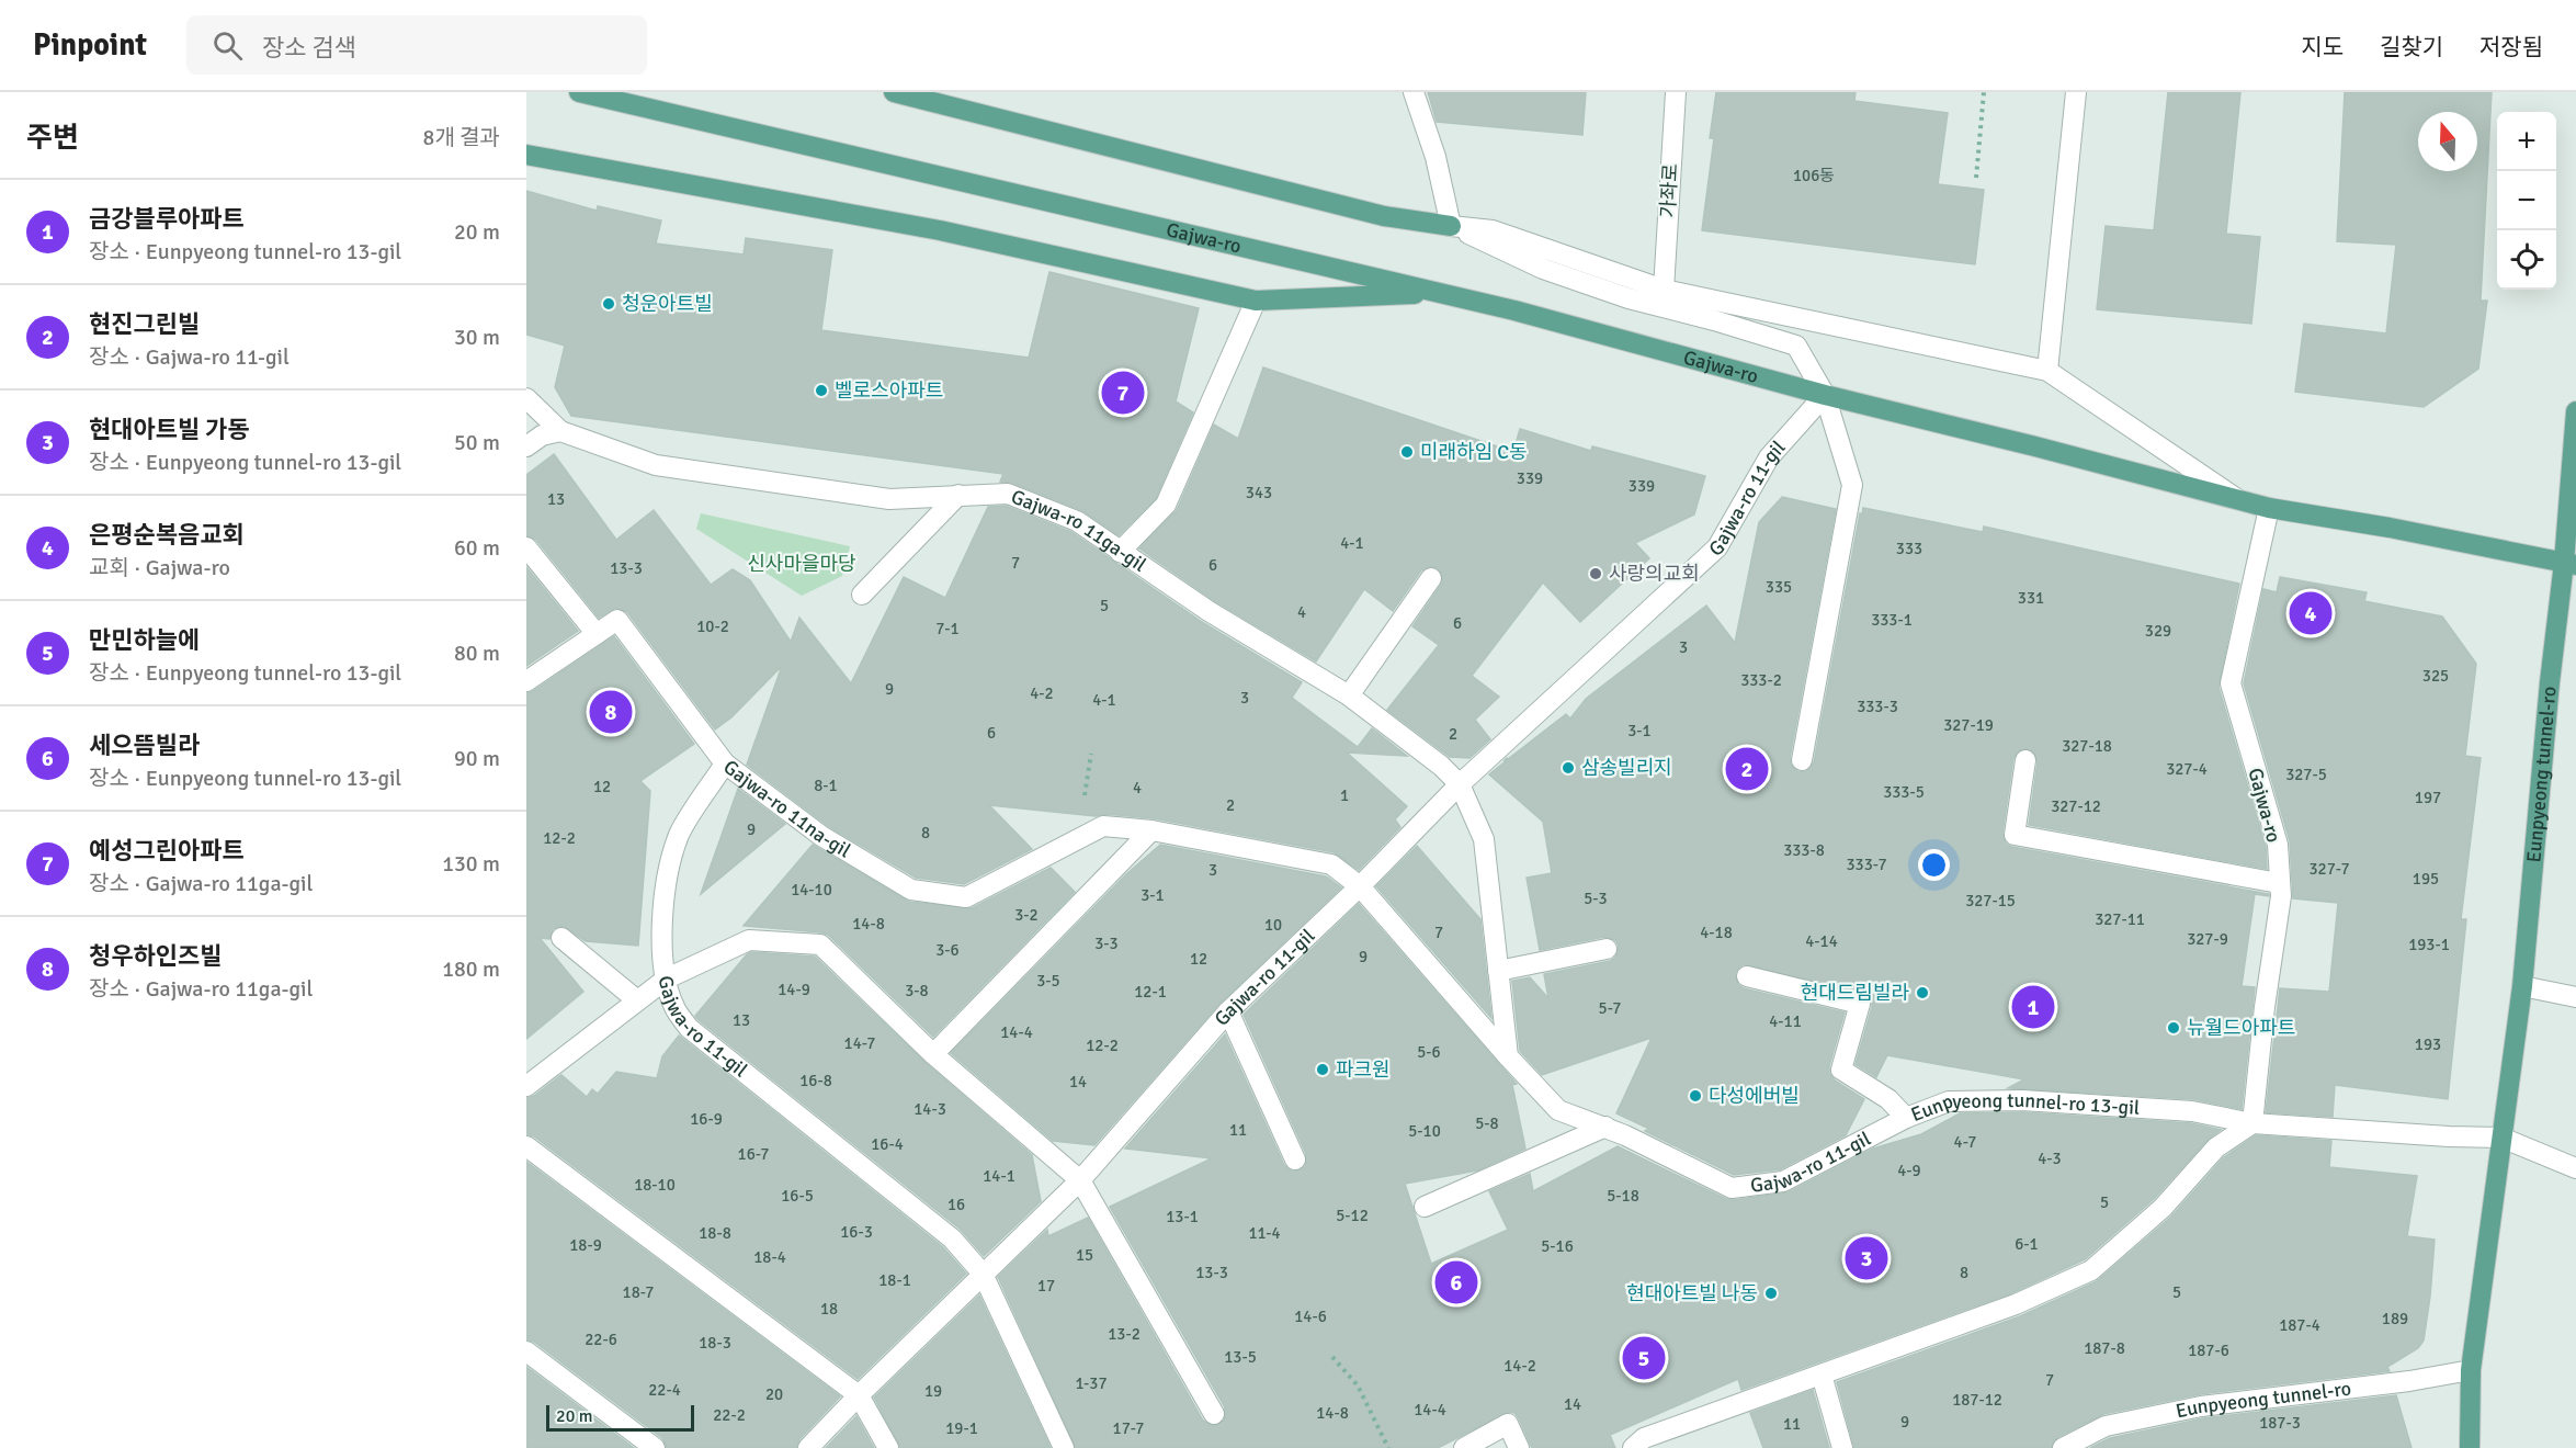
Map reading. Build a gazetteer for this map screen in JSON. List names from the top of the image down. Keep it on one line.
{"streets":{"main road":["Gajwa-ro","Eunpyeong tunnel-ro"],"street":["가좌로","Gajwa-ro 11-gil","Gajwa-ro 11ga-gil","Gajwa-ro 11na-gil","Eunpyeong tunnel-ro 13-gil"]},"crossings":[["Gajwa-ro","Gajwa-ro 11-gil"],["Gajwa-ro","Eunpyeong tunnel-ro"],["Gajwa-ro","Eunpyeong tunnel-ro 13-gil"],["Gajwa-ro 11-gil","Gajwa-ro 11ga-gil"],["Gajwa-ro 11-gil","Gajwa-ro 11na-gil"],["Gajwa-ro 11-gil","Eunpyeong tunnel-ro 13-gil"],["Eunpyeong tunnel-ro","Eunpyeong tunnel-ro 13-gil"]],"parks":["신사마을마당"],"places":["청운아트빌","벨로스아파트","미래하임 C동","사랑의교회","삼송빌리지","현대드림빌라","뉴월드아파트","파크원","다성에버빌","현대아트빌 나동"],"house_numbers":["106동","339","339","343","13","4-1","333","7","6","13-3","335","331","5","4","333-1","6","10-2","7-1","329","3","325","333-2","9","4-2","3","4-1","333-3","327-19","3-1","6","2","327-18","327-4","327-5","8-1","12","4","333-5","1","197","2","327-12","9","8","12-2","333-8","333-7","327-7","3","195","14-10","3-1","5-3","327-15","3-2","327-11","14-8","10","7","4-18","327-9","4-14","3-3","193-1","3-6","9","12","3-5","14-9","3-8","12-1","5-7","13","4-11","14-4","14-7","193","12-2","5-6","16-8","14","14-3","16-9","5-8","11","5-10","4-7","16-4","16-7","4-3","4-9","14-1","18-10","16-5","5-18","5","16","5-12","13-1","16-3","18-8","11-4","6-1","18-9","5-16","15","18-4","13-3","8","18-1","17","18-7","5","18","14-6","189","187-4","13-2","22-6","18-3","187-8","187-6","13-5","14-2","7","1-37","22-4","19","20","187-12","14","14-4","14-8","22-2","9","187-3","11","19-1","17-7"],"scale_bar":"20 m","north":"top","page":{"header":"Pinpoint","search":"장소 검색","nav":["지도","길찾기","저장됨"],"heading":["주변","8개 결과"],"map_buttons":["+","−"],"list":[{"mark":"1","name":"금강블루아파트","note":"장소 · Eunpyeong tunnel-ro 13-gil","value":"20 m"},{"mark":"2","name":"현진그린빌","note":"장소 · Gajwa-ro 11-gil","value":"30 m"},{"mark":"3","name":"현대아트빌 가동","note":"장소 · Eunpyeong tunnel-ro 13-gil","value":"50 m"},{"mark":"4","name":"은평순복음교회","note":"교회 · Gajwa-ro","value":"60 m"},{"mark":"5","name":"만민하늘에","note":"장소 · Eunpyeong tunnel-ro 13-gil","value":"80 m"},{"mark":"6","name":"세으뜸빌라","note":"장소 · Eunpyeong tunnel-ro 13-gil","value":"90 m"},{"mark":"7","name":"예성그린아파트","note":"장소 · Gajwa-ro 11ga-gil","value":"130 m"},{"mark":"8","name":"청우하인즈빌","note":"장소 · Gajwa-ro 11ga-gil","value":"180 m"}],"pins":["7","4","8","2","1","3","6","5"],"scale":"20 m"}}
